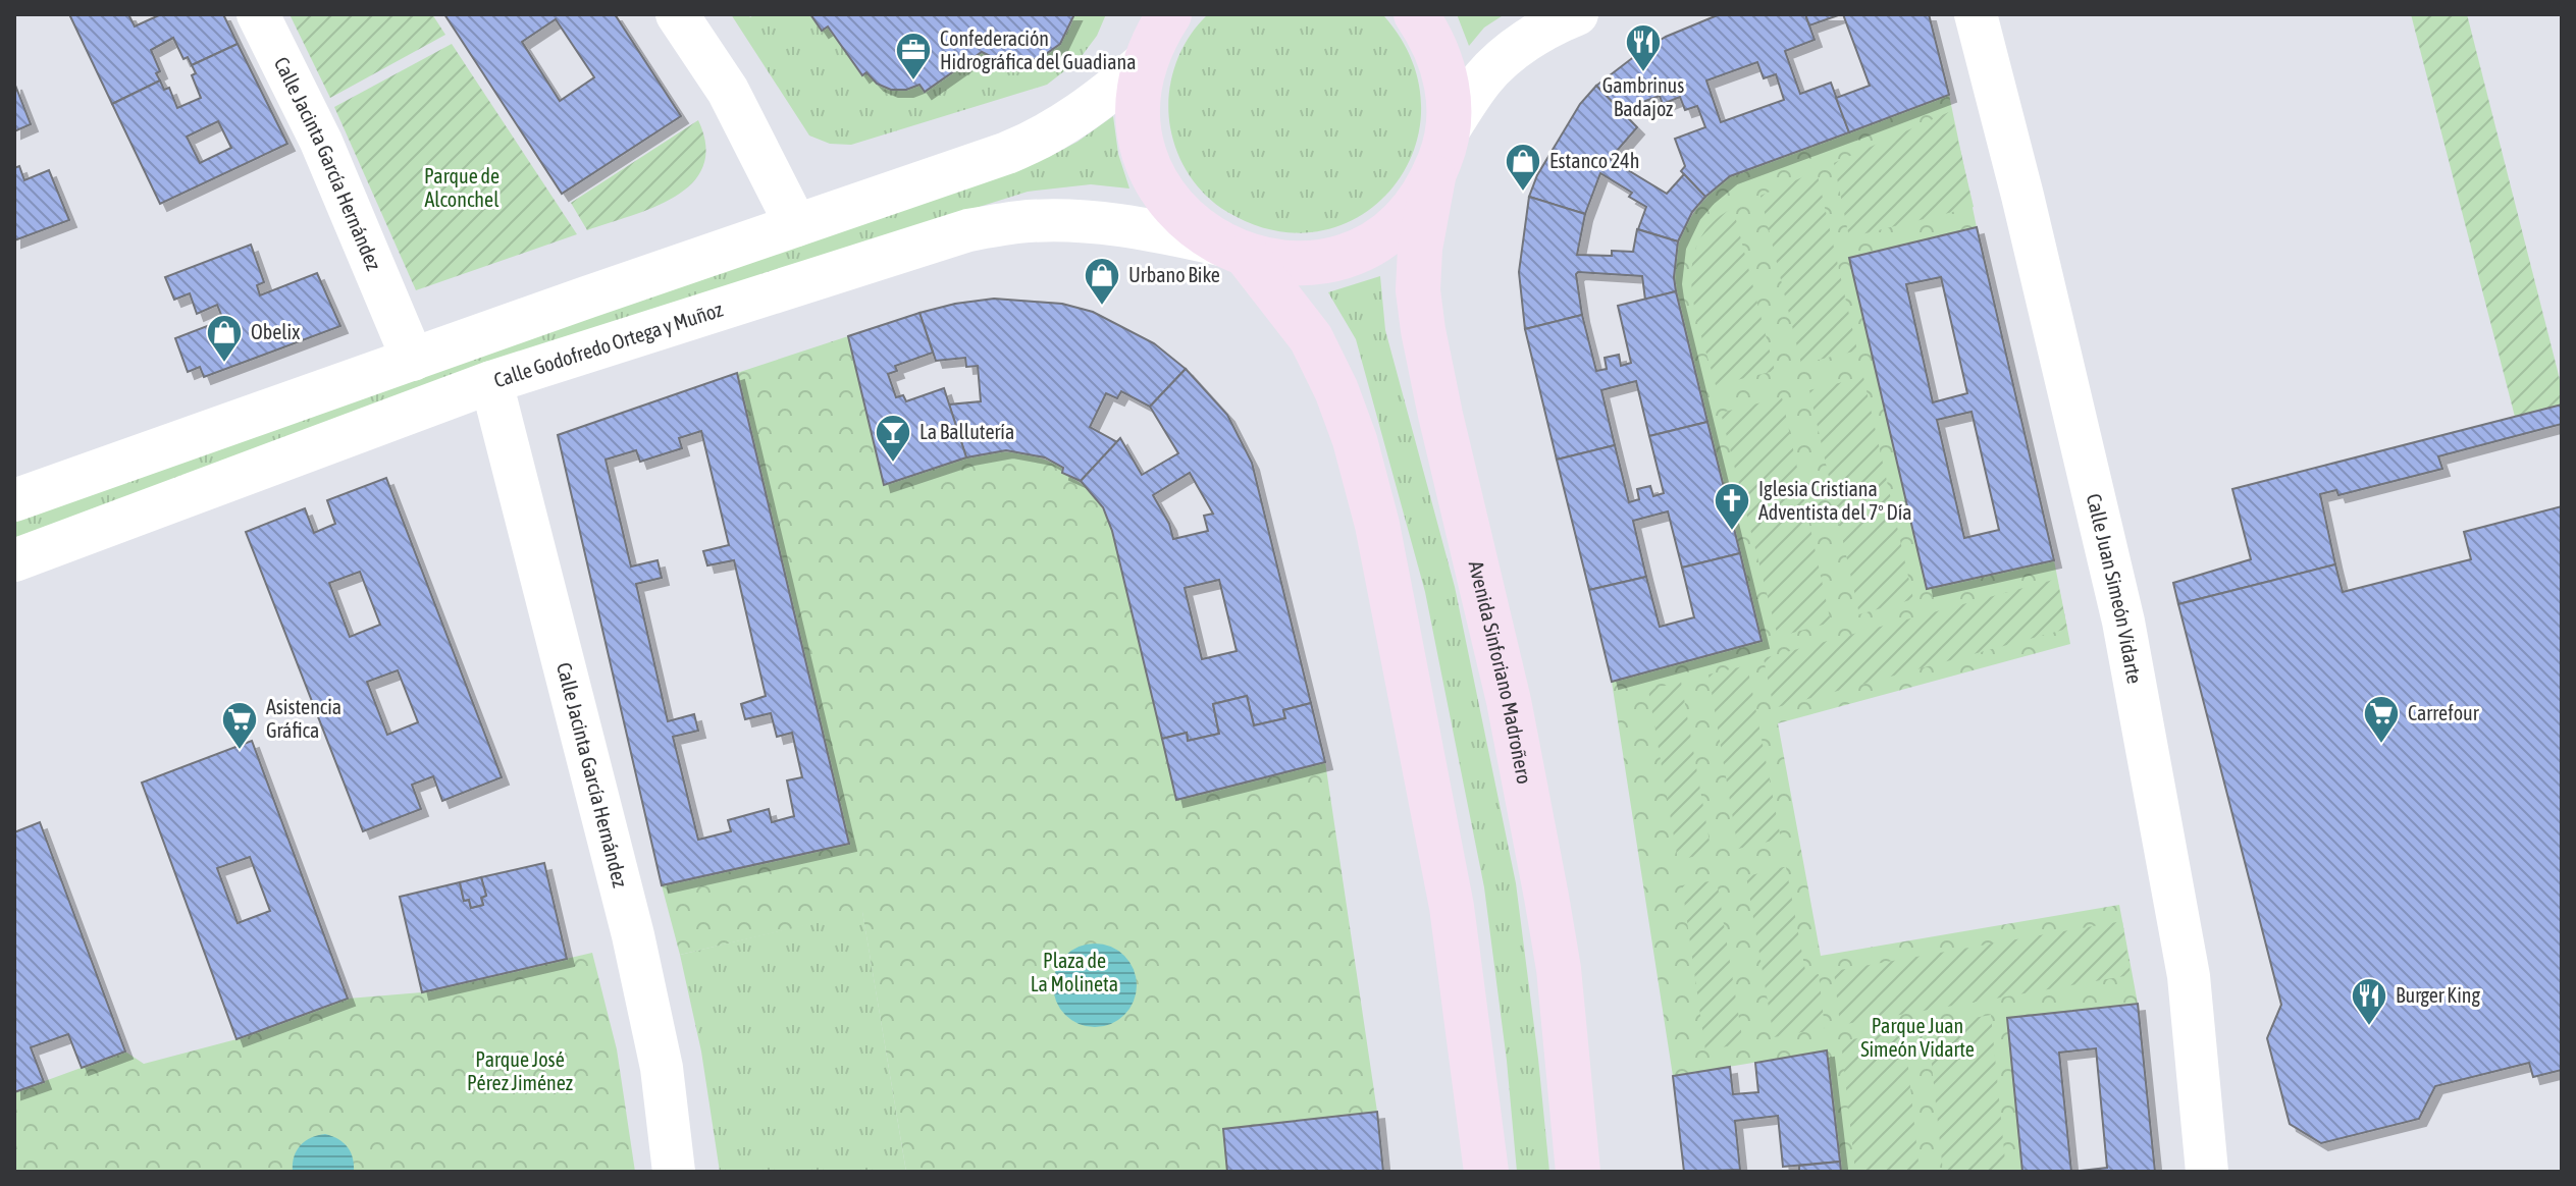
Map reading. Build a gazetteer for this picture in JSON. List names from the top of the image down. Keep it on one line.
{"streets":{"main road":["Avenida Sinforiano Madroñero"],"street":["Calle Jacinta García Hernández","Calle Godofredo Ortega y Muñoz","Calle Juan Simeón Vidarte"]},"crossings":[["Calle Jacinta García Hernández","Calle Godofredo Ortega y Muñoz"]],"parks":["Parque de Alconchel","Plaza de La Molineta","Parque Juan Simeón Vidarte","Parque José Pérez Jiménez"],"places":{"restaurant":["Gambrinus Badajoz","Burger King"],"office":["Confederación Hidrográfica del Guadiana"],"shop":["Estanco 24h","Urbano Bike","Obelix"],"bar":["La Ballutería"],"church":["Iglesia Cristiana Adventista del 7º Día"],"supermarket":["Carrefour","Asistencia Gráfica"]}}
